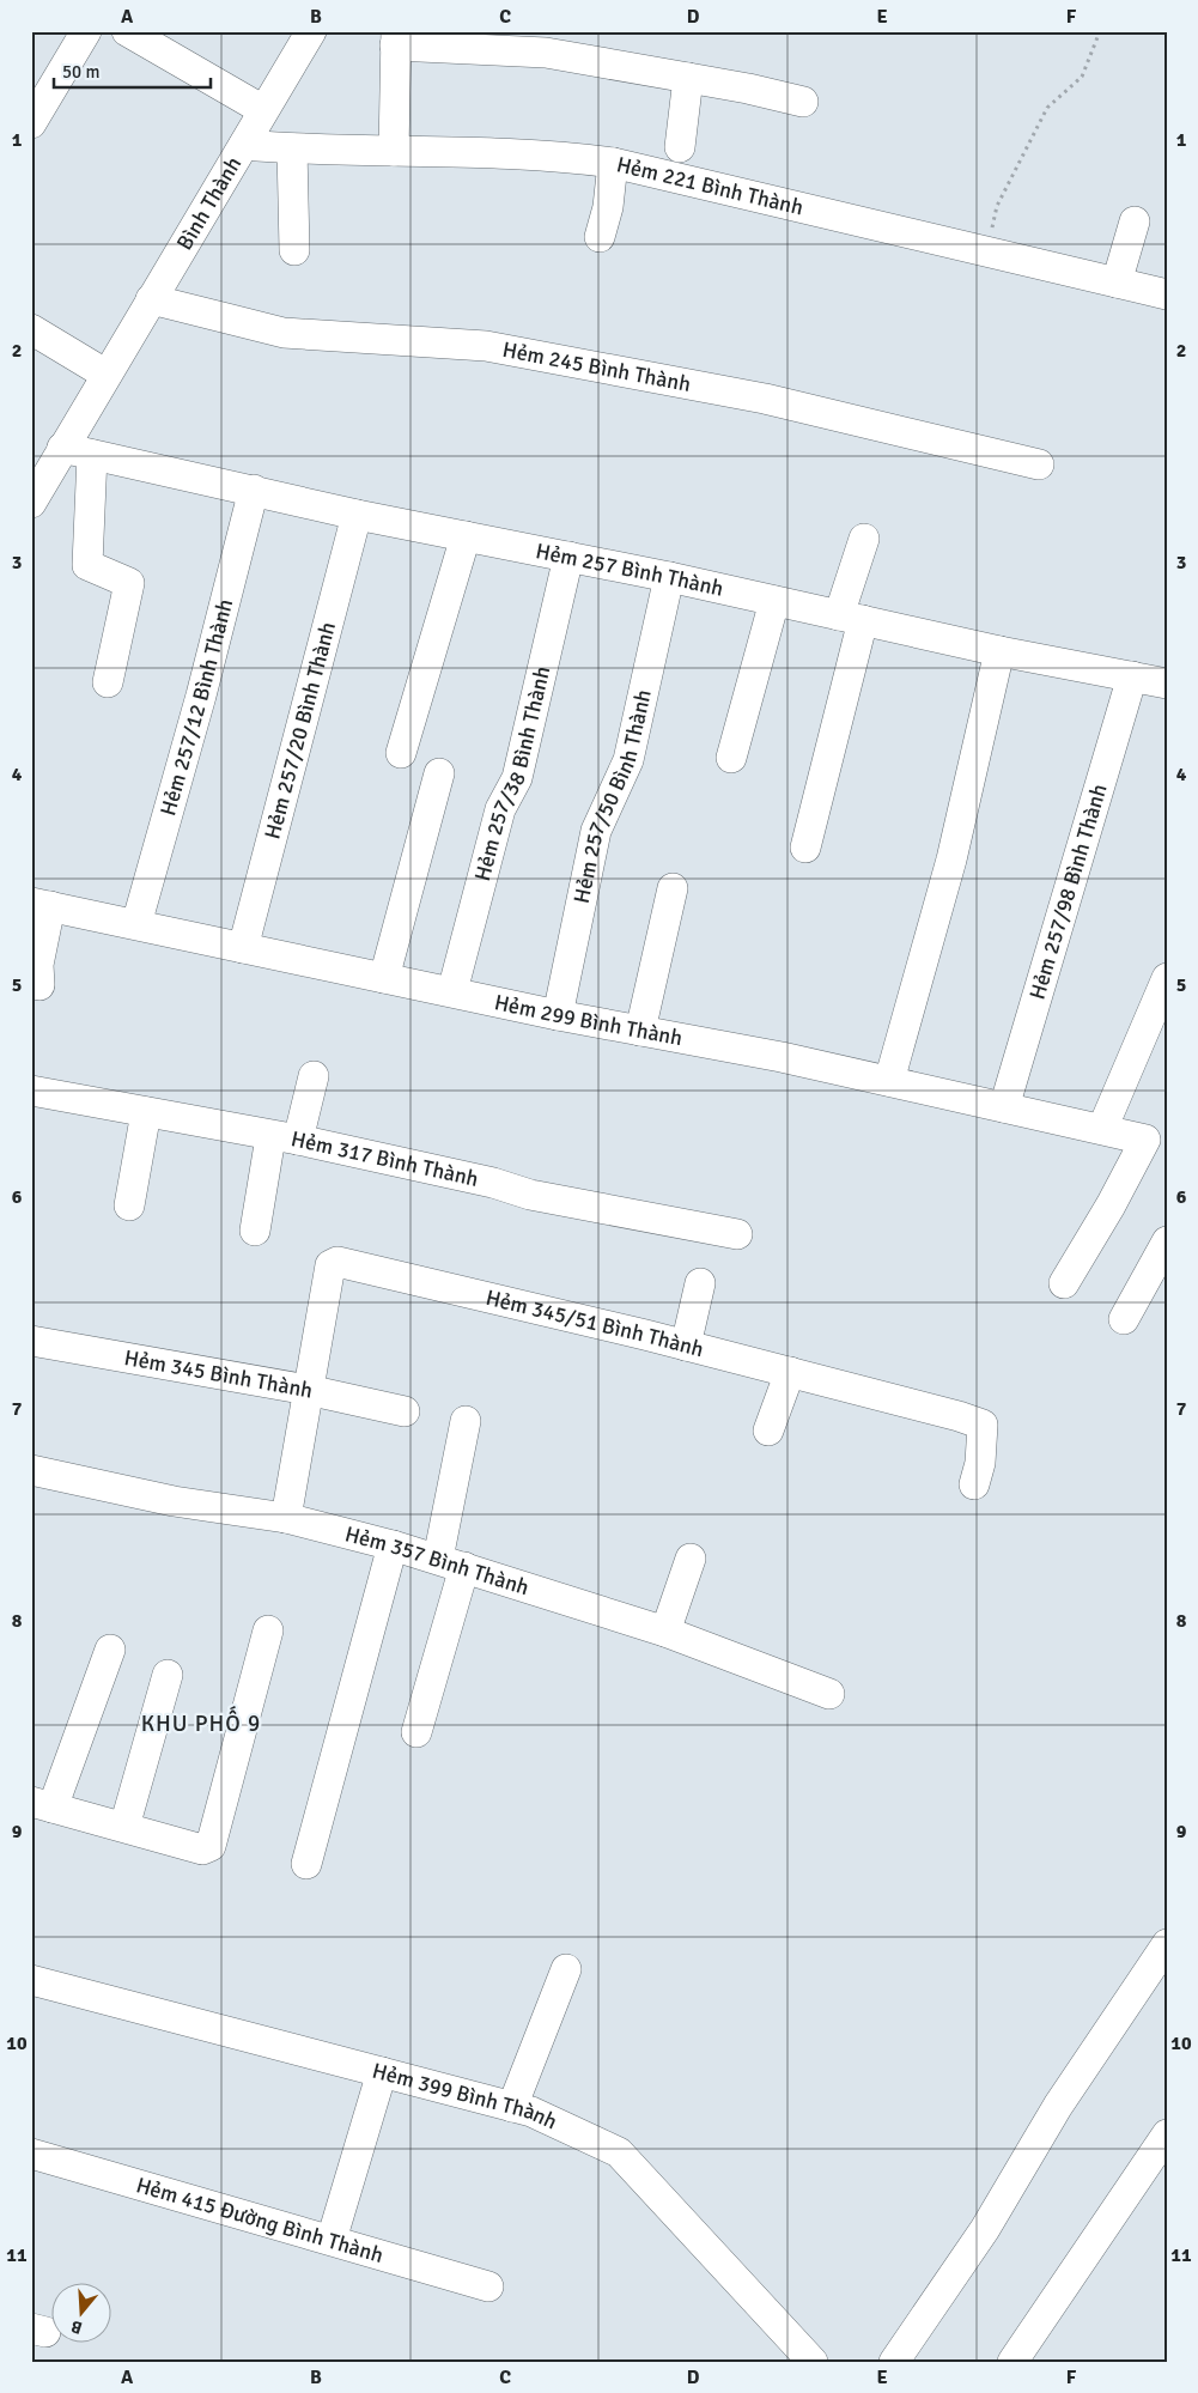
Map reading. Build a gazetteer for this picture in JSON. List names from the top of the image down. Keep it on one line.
{"streets":{"street":["Hẻm 221 Bình Thành","Bình Thành","Hẻm 245 Bình Thành","Hẻm 257 Bình Thành","Hẻm 257/12 Bình Thành","Hẻm 257/20 Bình Thành","Hẻm 257/38 Bình Thành","Hẻm 257/50 Bình Thành","Hẻm 257/98 Bình Thành","Hẻm 299 Bình Thành","Hẻm 317 Bình Thành","Hẻm 345/51 Bình Thành","Hẻm 345 Bình Thành","Hẻm 357 Bình Thành","Hẻm 399 Bình Thành","Hẻm 415 Đường Bình Thành"]},"crossings":[["Hẻm 221 Bình Thành","Bình Thành"],["Bình Thành","Hẻm 245 Bình Thành"],["Bình Thành","Hẻm 257 Bình Thành"],["Hẻm 257 Bình Thành","Hẻm 257/12 Bình Thành"],["Hẻm 257 Bình Thành","Hẻm 257/20 Bình Thành"],["Hẻm 257 Bình Thành","Hẻm 257/38 Bình Thành"],["Hẻm 257 Bình Thành","Hẻm 257/50 Bình Thành"],["Hẻm 257 Bình Thành","Hẻm 257/98 Bình Thành"],["Hẻm 257/12 Bình Thành","Hẻm 299 Bình Thành"],["Hẻm 257/20 Bình Thành","Hẻm 299 Bình Thành"],["Hẻm 257/38 Bình Thành","Hẻm 299 Bình Thành"],["Hẻm 257/50 Bình Thành","Hẻm 299 Bình Thành"],["Hẻm 257/98 Bình Thành","Hẻm 299 Bình Thành"],["Hẻm 345/51 Bình Thành","Hẻm 345 Bình Thành"]],"districts":["KHU PHỐ 9"],"scale_bar":"50 m","north":"bottom","grid":{"columns":["A","B","C","D","E","F"],"rows":["1","2","3","4","5","6","7","8","9","10","11"]}}
